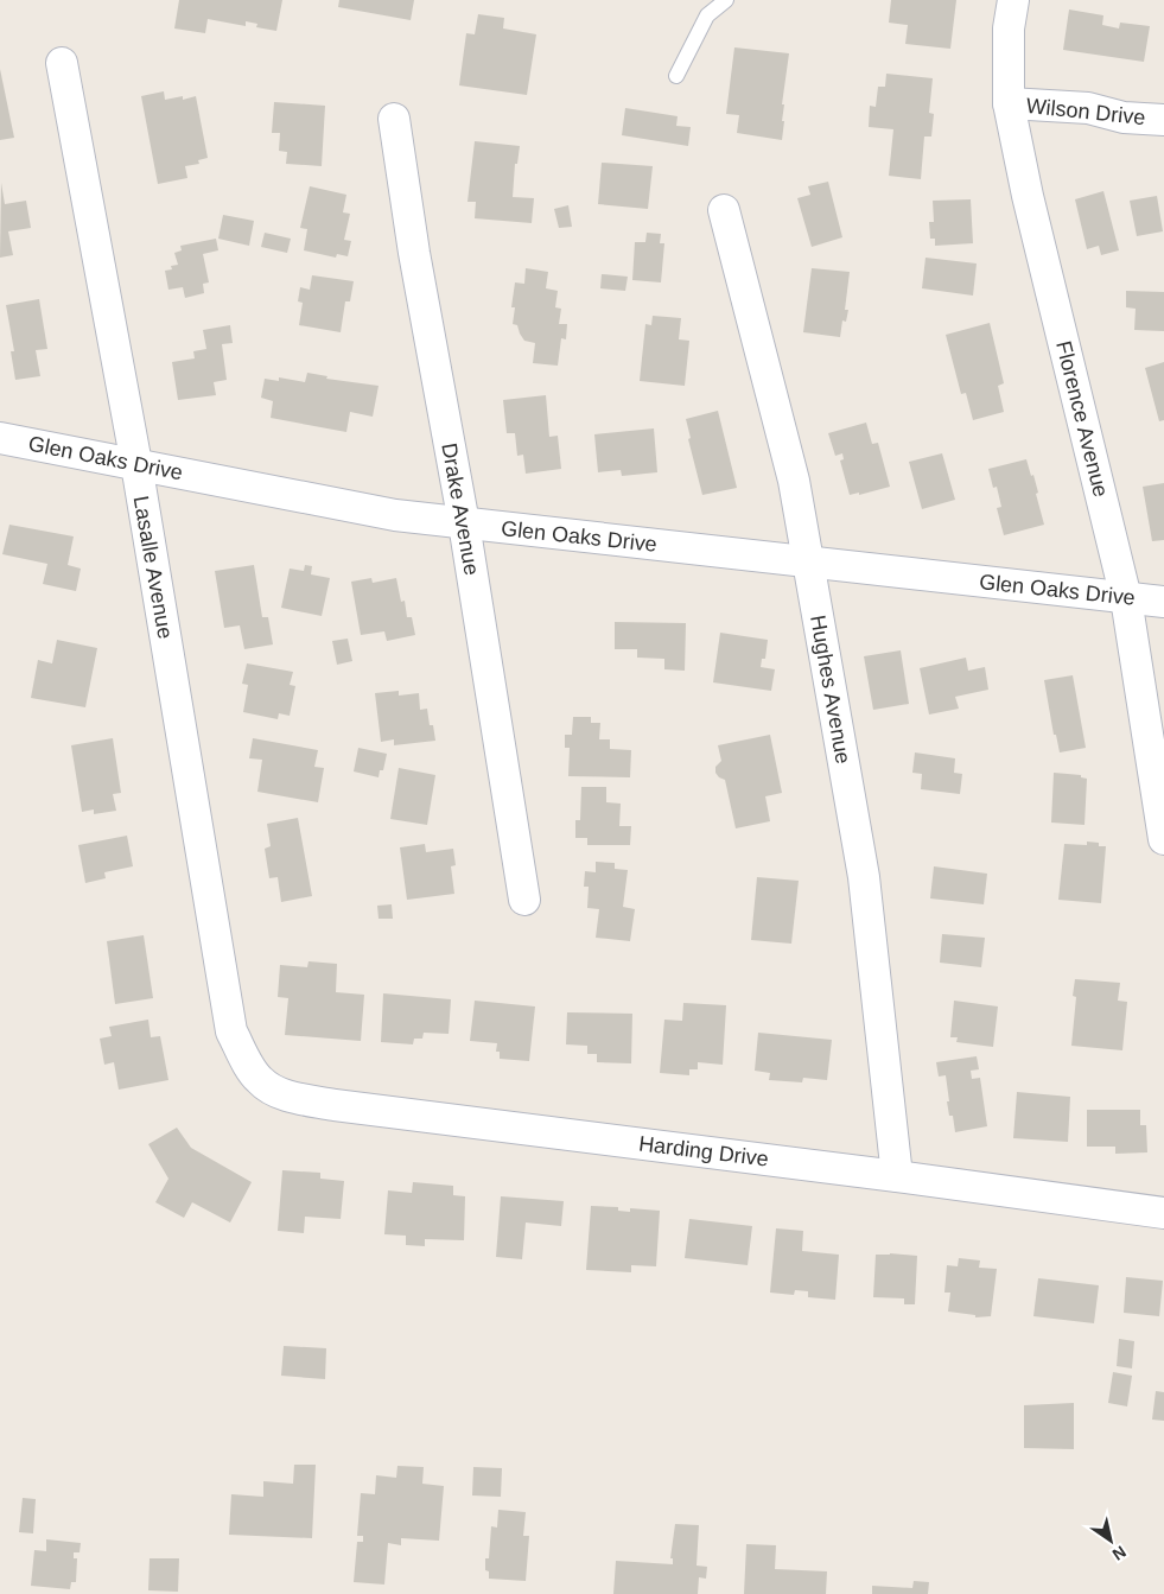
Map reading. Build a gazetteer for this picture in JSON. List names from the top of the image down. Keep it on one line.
{"streets":{"street":["Wilson Drive","Florence Avenue","Glen Oaks Drive","Drake Avenue","Lasalle Avenue","Hughes Avenue","Harding Drive"]},"crossings":[["Wilson Drive","Florence Avenue"],["Florence Avenue","Glen Oaks Drive"],["Glen Oaks Drive","Drake Avenue"],["Glen Oaks Drive","Lasalle Avenue"],["Glen Oaks Drive","Hughes Avenue"],["Lasalle Avenue","Harding Drive"],["Hughes Avenue","Harding Drive"]],"north":"bottom right"}
